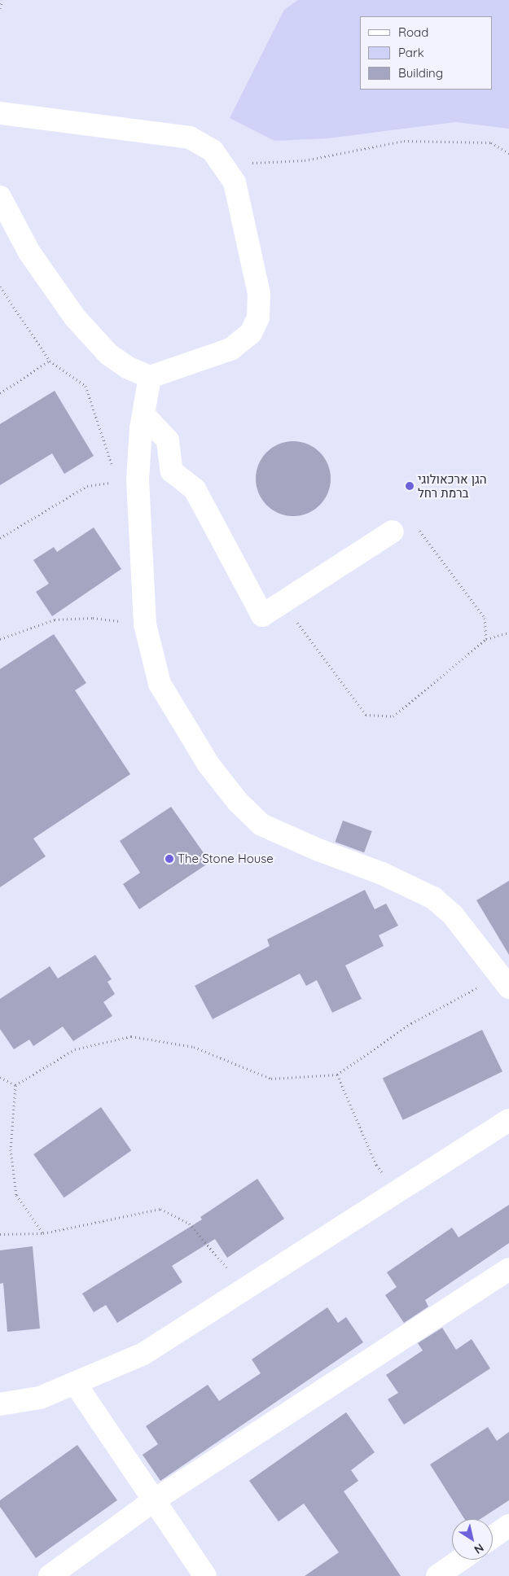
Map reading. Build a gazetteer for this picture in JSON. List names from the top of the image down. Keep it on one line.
{"places":["הגן ארכאולוגי ברמת רחל","The Stone House"],"legend":["Road","Park","Building"],"north":"bottom right"}
